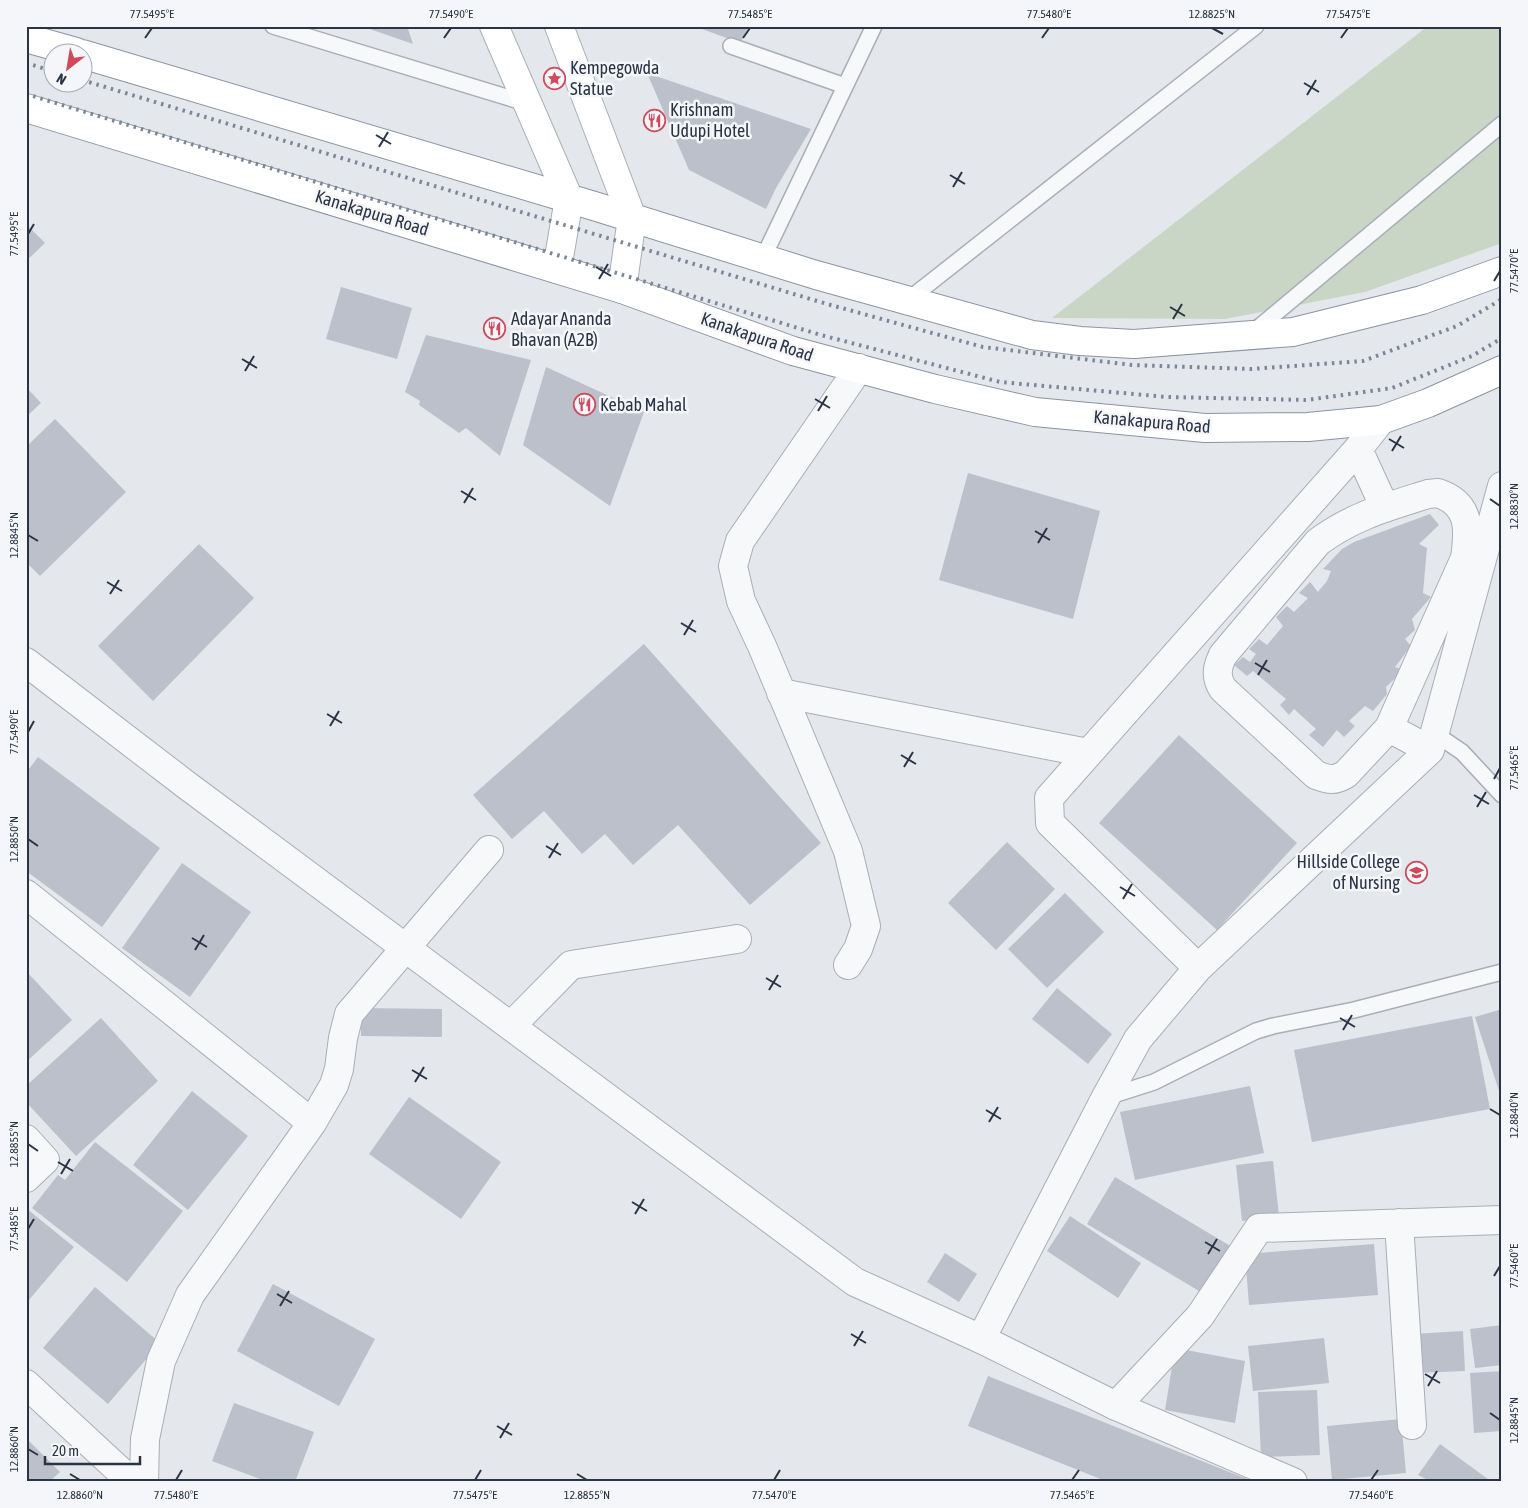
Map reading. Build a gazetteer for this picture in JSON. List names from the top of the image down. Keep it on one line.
{"streets":{"main road":["Kanakapura Road"]},"places":{"place":["Kempegowda Statue"],"restaurant":["Krishnam Udupi Hotel","Adayar Ananda Bhavan (A2B)","Kebab Mahal"],"school or university":["Hillside College of Nursing"]},"scale_bar":"20 m","north":"bottom left","coordinates":["77.5495°E","77.5490°E","77.5485°E","77.5480°E","12.8825°N","77.5475°E","77.5470°E","12.8830°N","12.8845°N","77.5465°E","12.8850°N","12.8840°N","12.8855°N","77.5460°E","12.8860°N"]}
